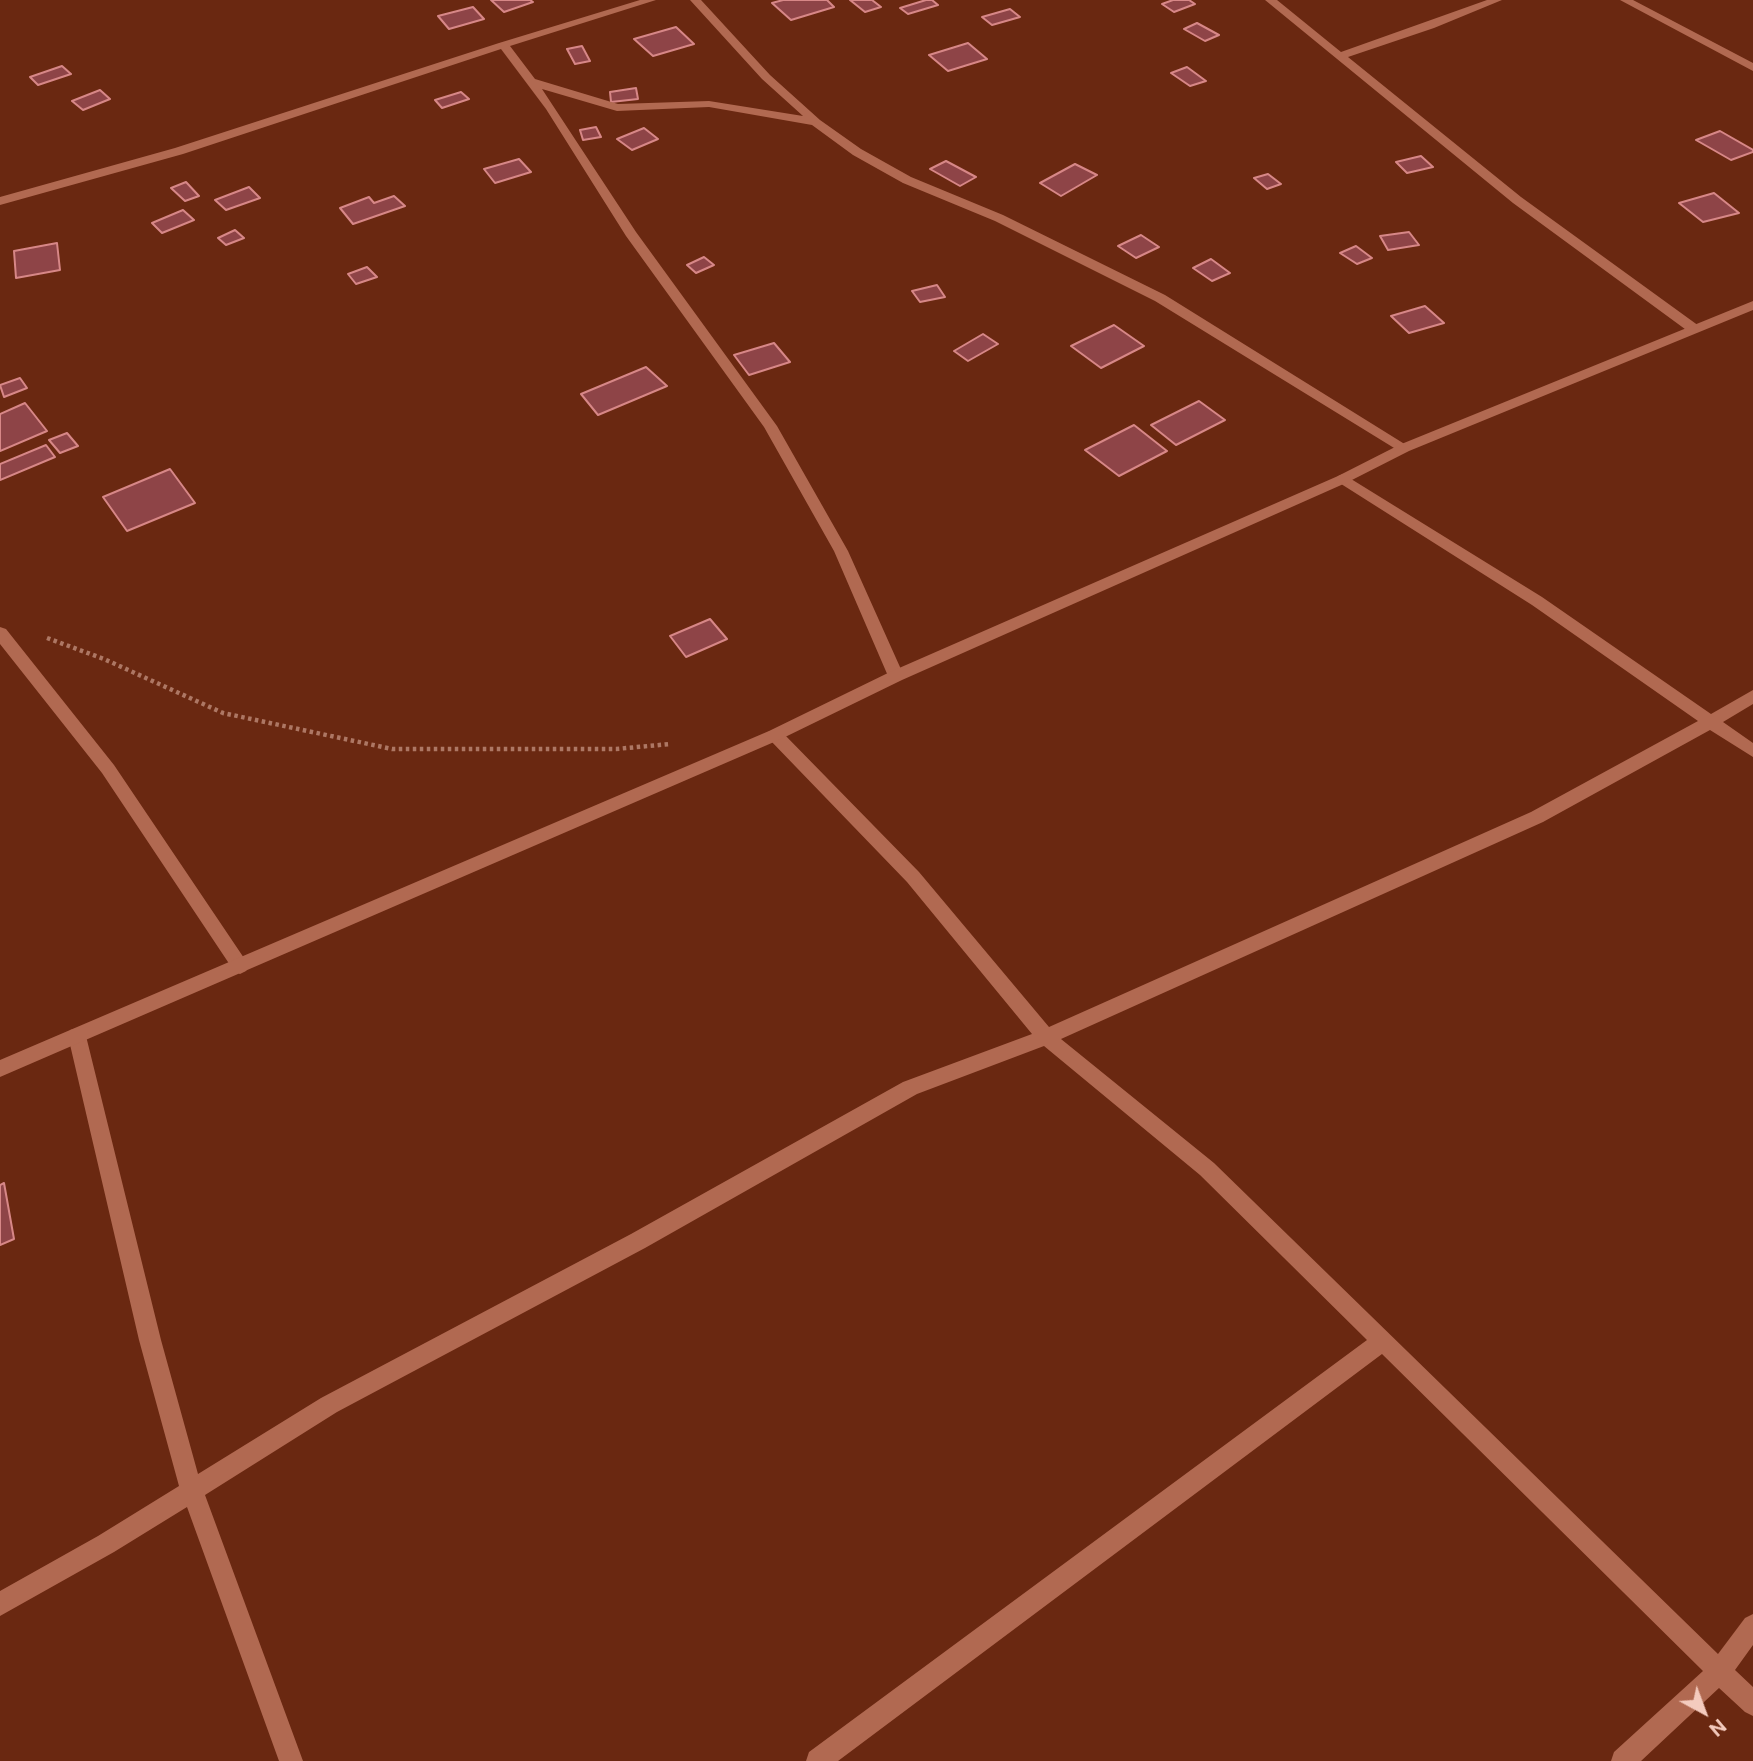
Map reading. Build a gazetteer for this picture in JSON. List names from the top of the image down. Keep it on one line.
{"north":"bottom right"}
